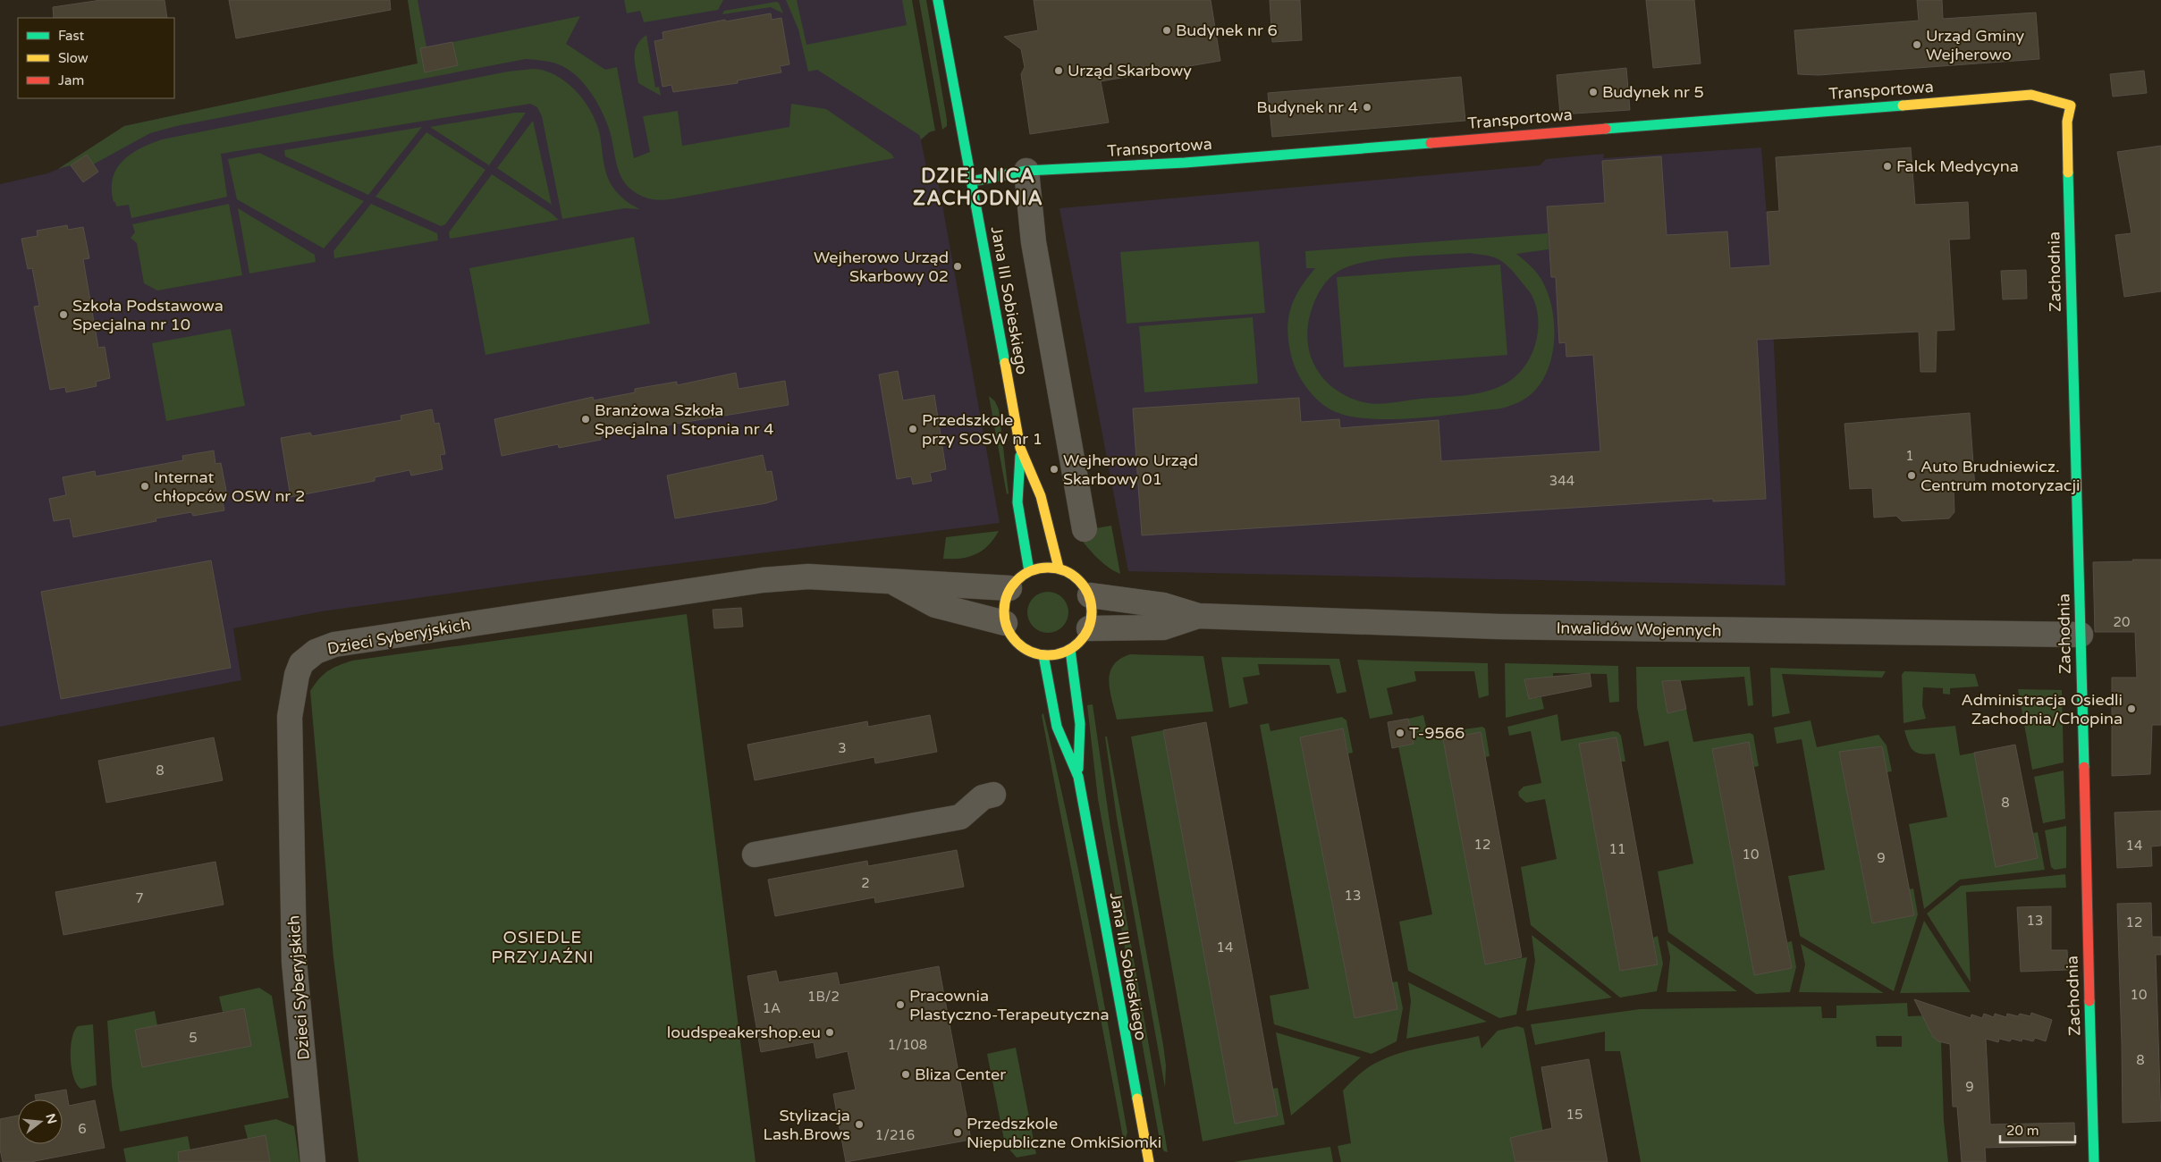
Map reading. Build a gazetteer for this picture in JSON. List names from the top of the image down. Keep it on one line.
{"streets":{"street":["Transportowa","Zachodnia","Jana III Sobieskiego","Inwalidów Wojennych","Dzieci Syberyjskich"]},"crossings":[["Transportowa","Zachodnia"],["Transportowa","Jana III Sobieskiego"],["Zachodnia","Inwalidów Wojennych"],["Jana III Sobieskiego","Inwalidów Wojennych"],["Jana III Sobieskiego","Dzieci Syberyjskich"],["Inwalidów Wojennych","Dzieci Syberyjskich"]],"districts":["DZIELNICA ZACHODNIA","OSIEDLE PRZYJAŹNI"],"places":["Budynek nr 6","Urząd Gminy Wejherowo","Urząd Skarbowy","Budynek nr 5","Budynek nr 4","Falck Medycyna","Wejherowo Urząd Skarbowy 02","Szkoła Podstawowa Specjalna nr 10","Branżowa Szkoła Specjalna I Stopnia nr 4","Przedszkole przy SOSW nr 1","Wejherowo Urząd Skarbowy 01","Auto Brudniewicz. Centrum motoryzacji","Internat chłopców OSW nr 2","Administracja Osiedli Zachodnia/Chopina","T-9566","Pracownia Plastyczno-Terapeutyczna","loudspeakershop.eu","Bliza Center","Stylizacja Lash.Brows","Przedszkole Niepubliczne OmkiSiomki"],"house_numbers":["1","344","20","3","8","8","12","14","11","10","9","2","13","7","13","12","14","10","1B/2","1A","5","1/108","8","9","15","6","1/216"],"legend":["Fast","Slow","Jam"],"scale_bar":"20 m","north":"right"}
